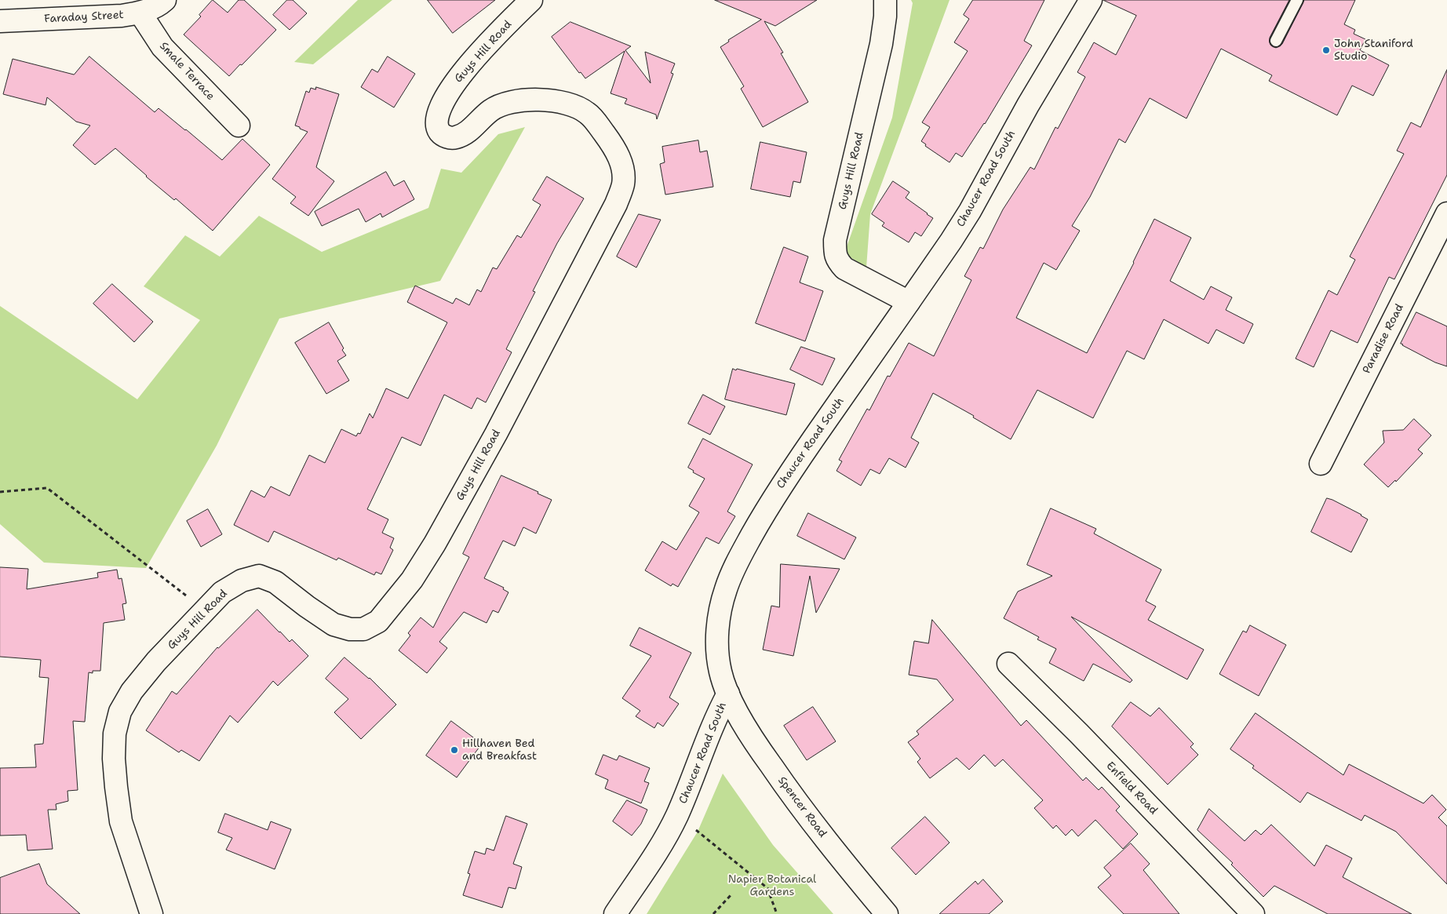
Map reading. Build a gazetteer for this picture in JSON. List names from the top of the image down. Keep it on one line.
{"streets":{"street":["Faraday Street","Guys Hill Road","Smale Terrace","Chaucer Road South","Paradise Road","Enfield Road","Spencer Road"]},"crossings":[["Faraday Street","Smale Terrace"],["Guys Hill Road","Chaucer Road South"],["Chaucer Road South","Spencer Road"]],"parks":["Napier Botanical Gardens"],"places":["John Staniford Studio","Hillhaven Bed and Breakfast"]}
